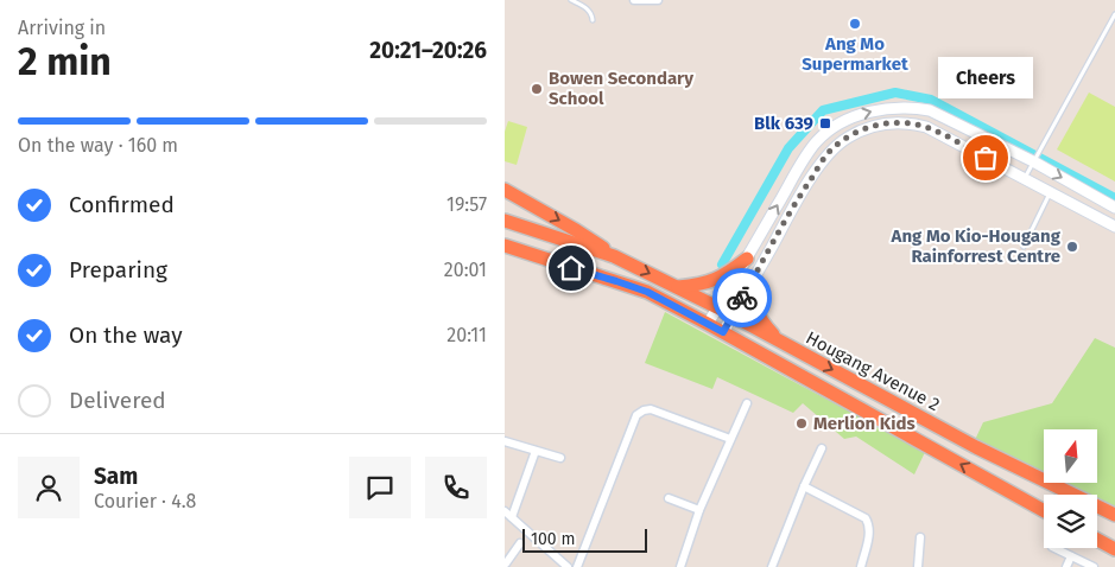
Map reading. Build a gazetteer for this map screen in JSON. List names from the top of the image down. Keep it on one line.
{"streets":{"highway":["Hougang Avenue 2"]},"places":{"other":["Ang Mo Supermarket","Bowen Secondary School","Cheers","Ang Mo Kio-Hougang Rainforrest Centre","Merlion Kids"],"transit":["Blk 639"]},"scale_bar":"100 m","north":"top","page":{"heading":["2 min","Arriving in","20:21–20:26"],"panel":["Sam","Courier · 4.8"],"bubble":"Cheers","bar":"On the way · 160 m","list":[["Confirmed","19:57"],["Preparing","20:01"],["On the way","20:11"],"Delivered"],"scale":"100 m"}}
